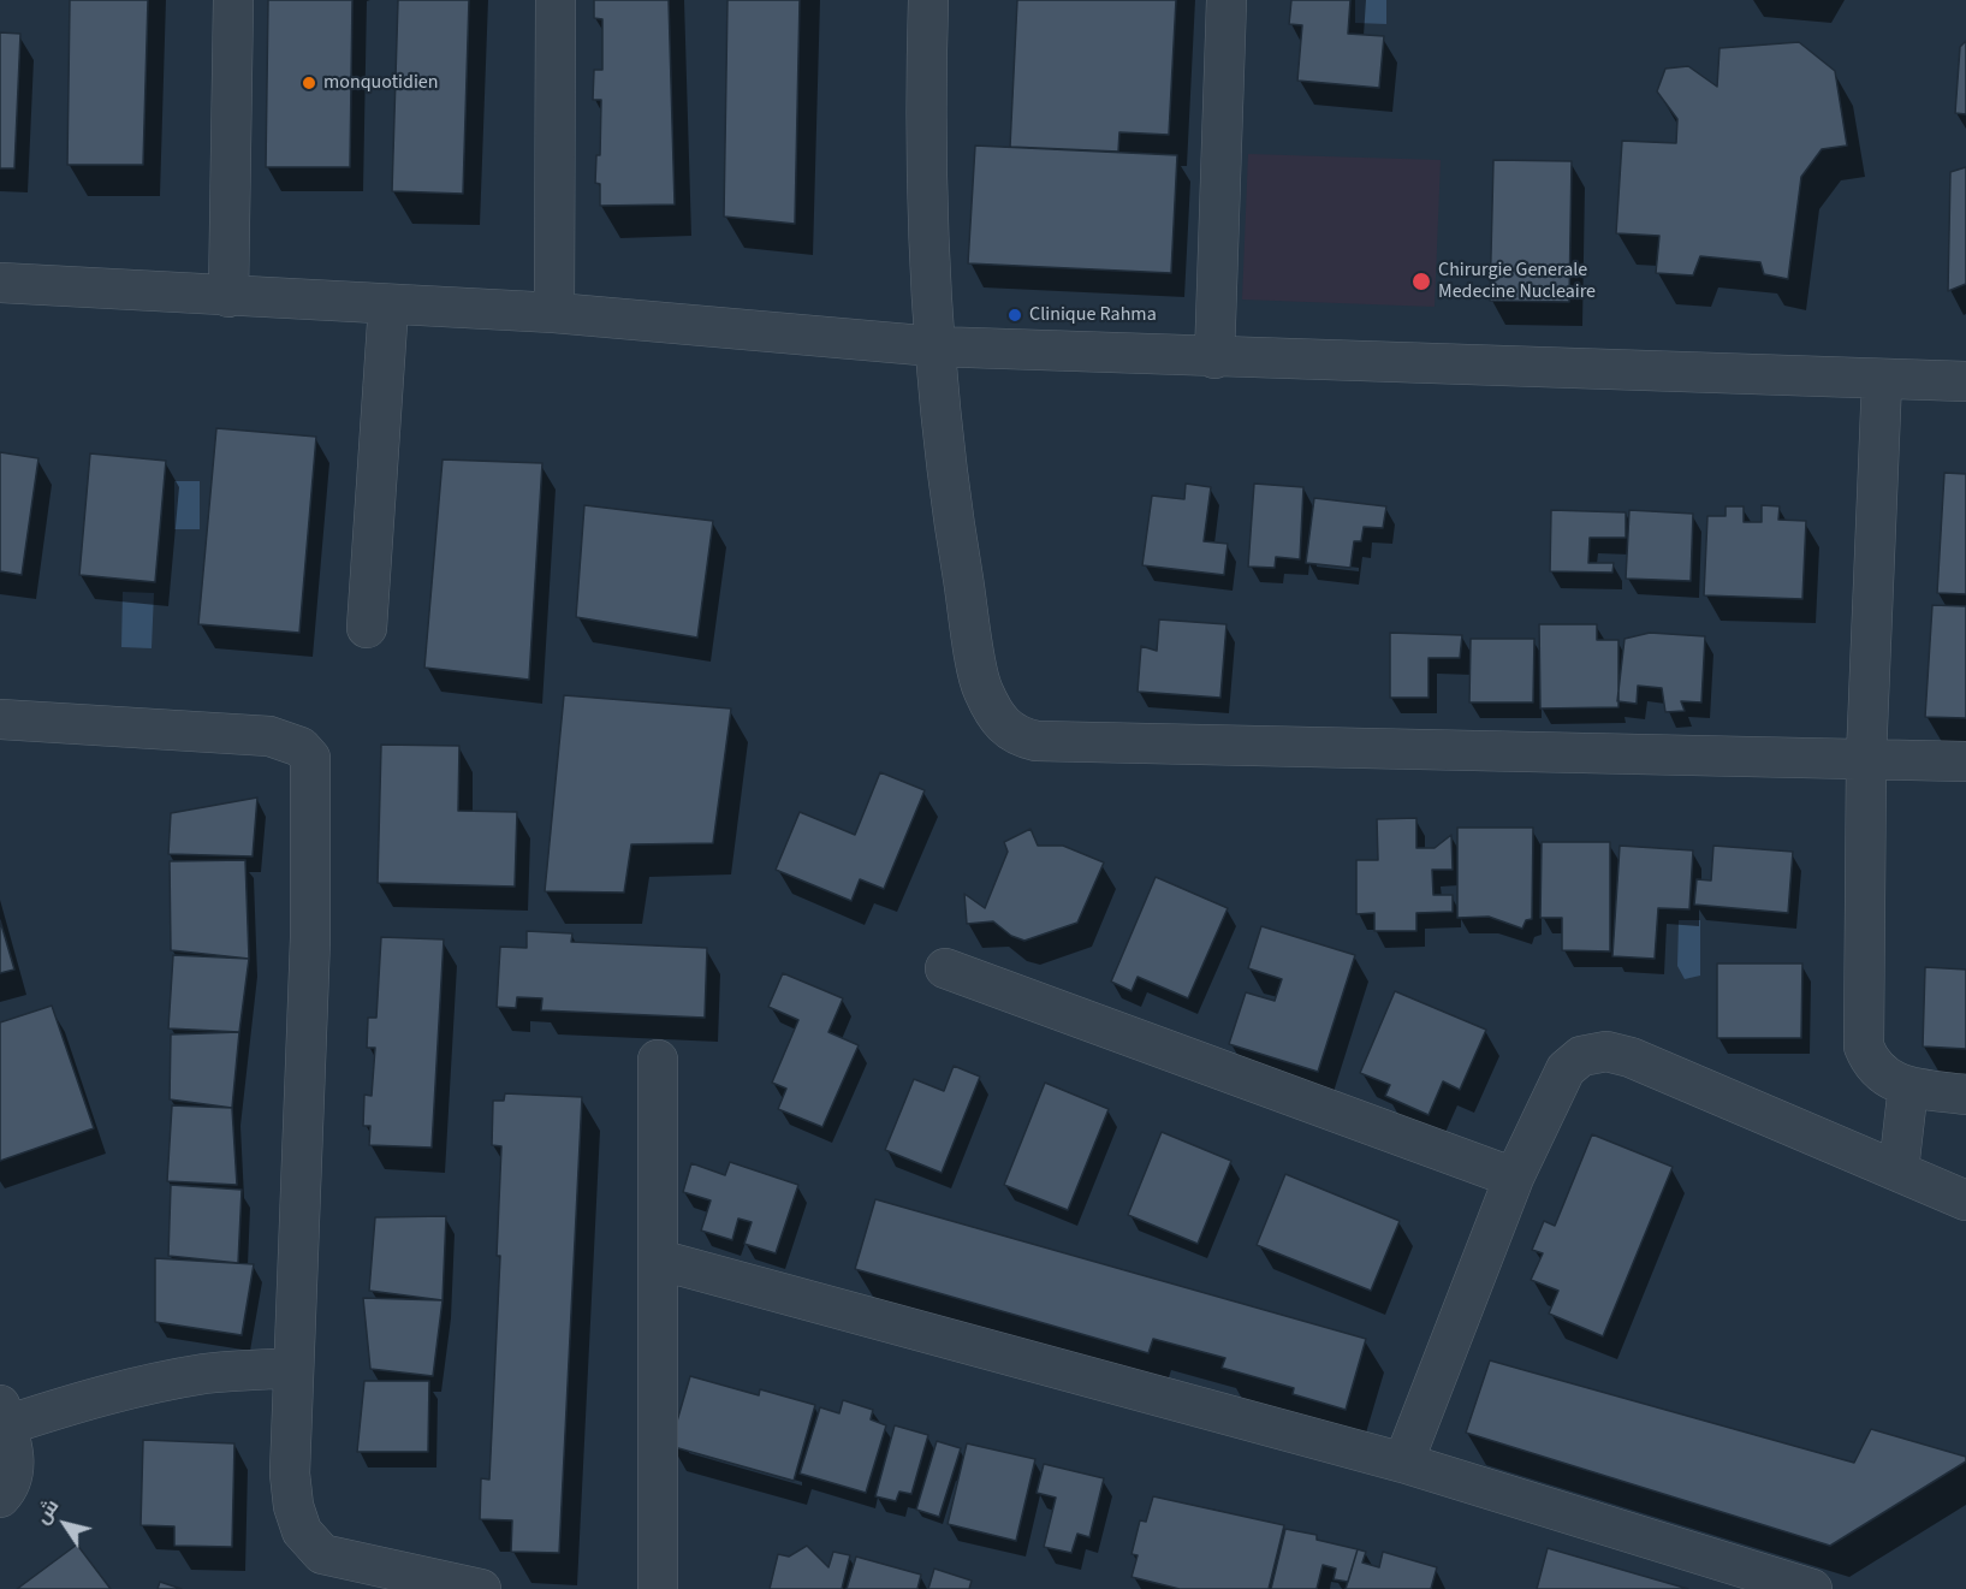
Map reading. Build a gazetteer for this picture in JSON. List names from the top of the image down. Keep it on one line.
{"places":["monquotidien","Chirurgie Generale Medecine Nucleaire","Clinique Rahma"],"north":"top left"}
